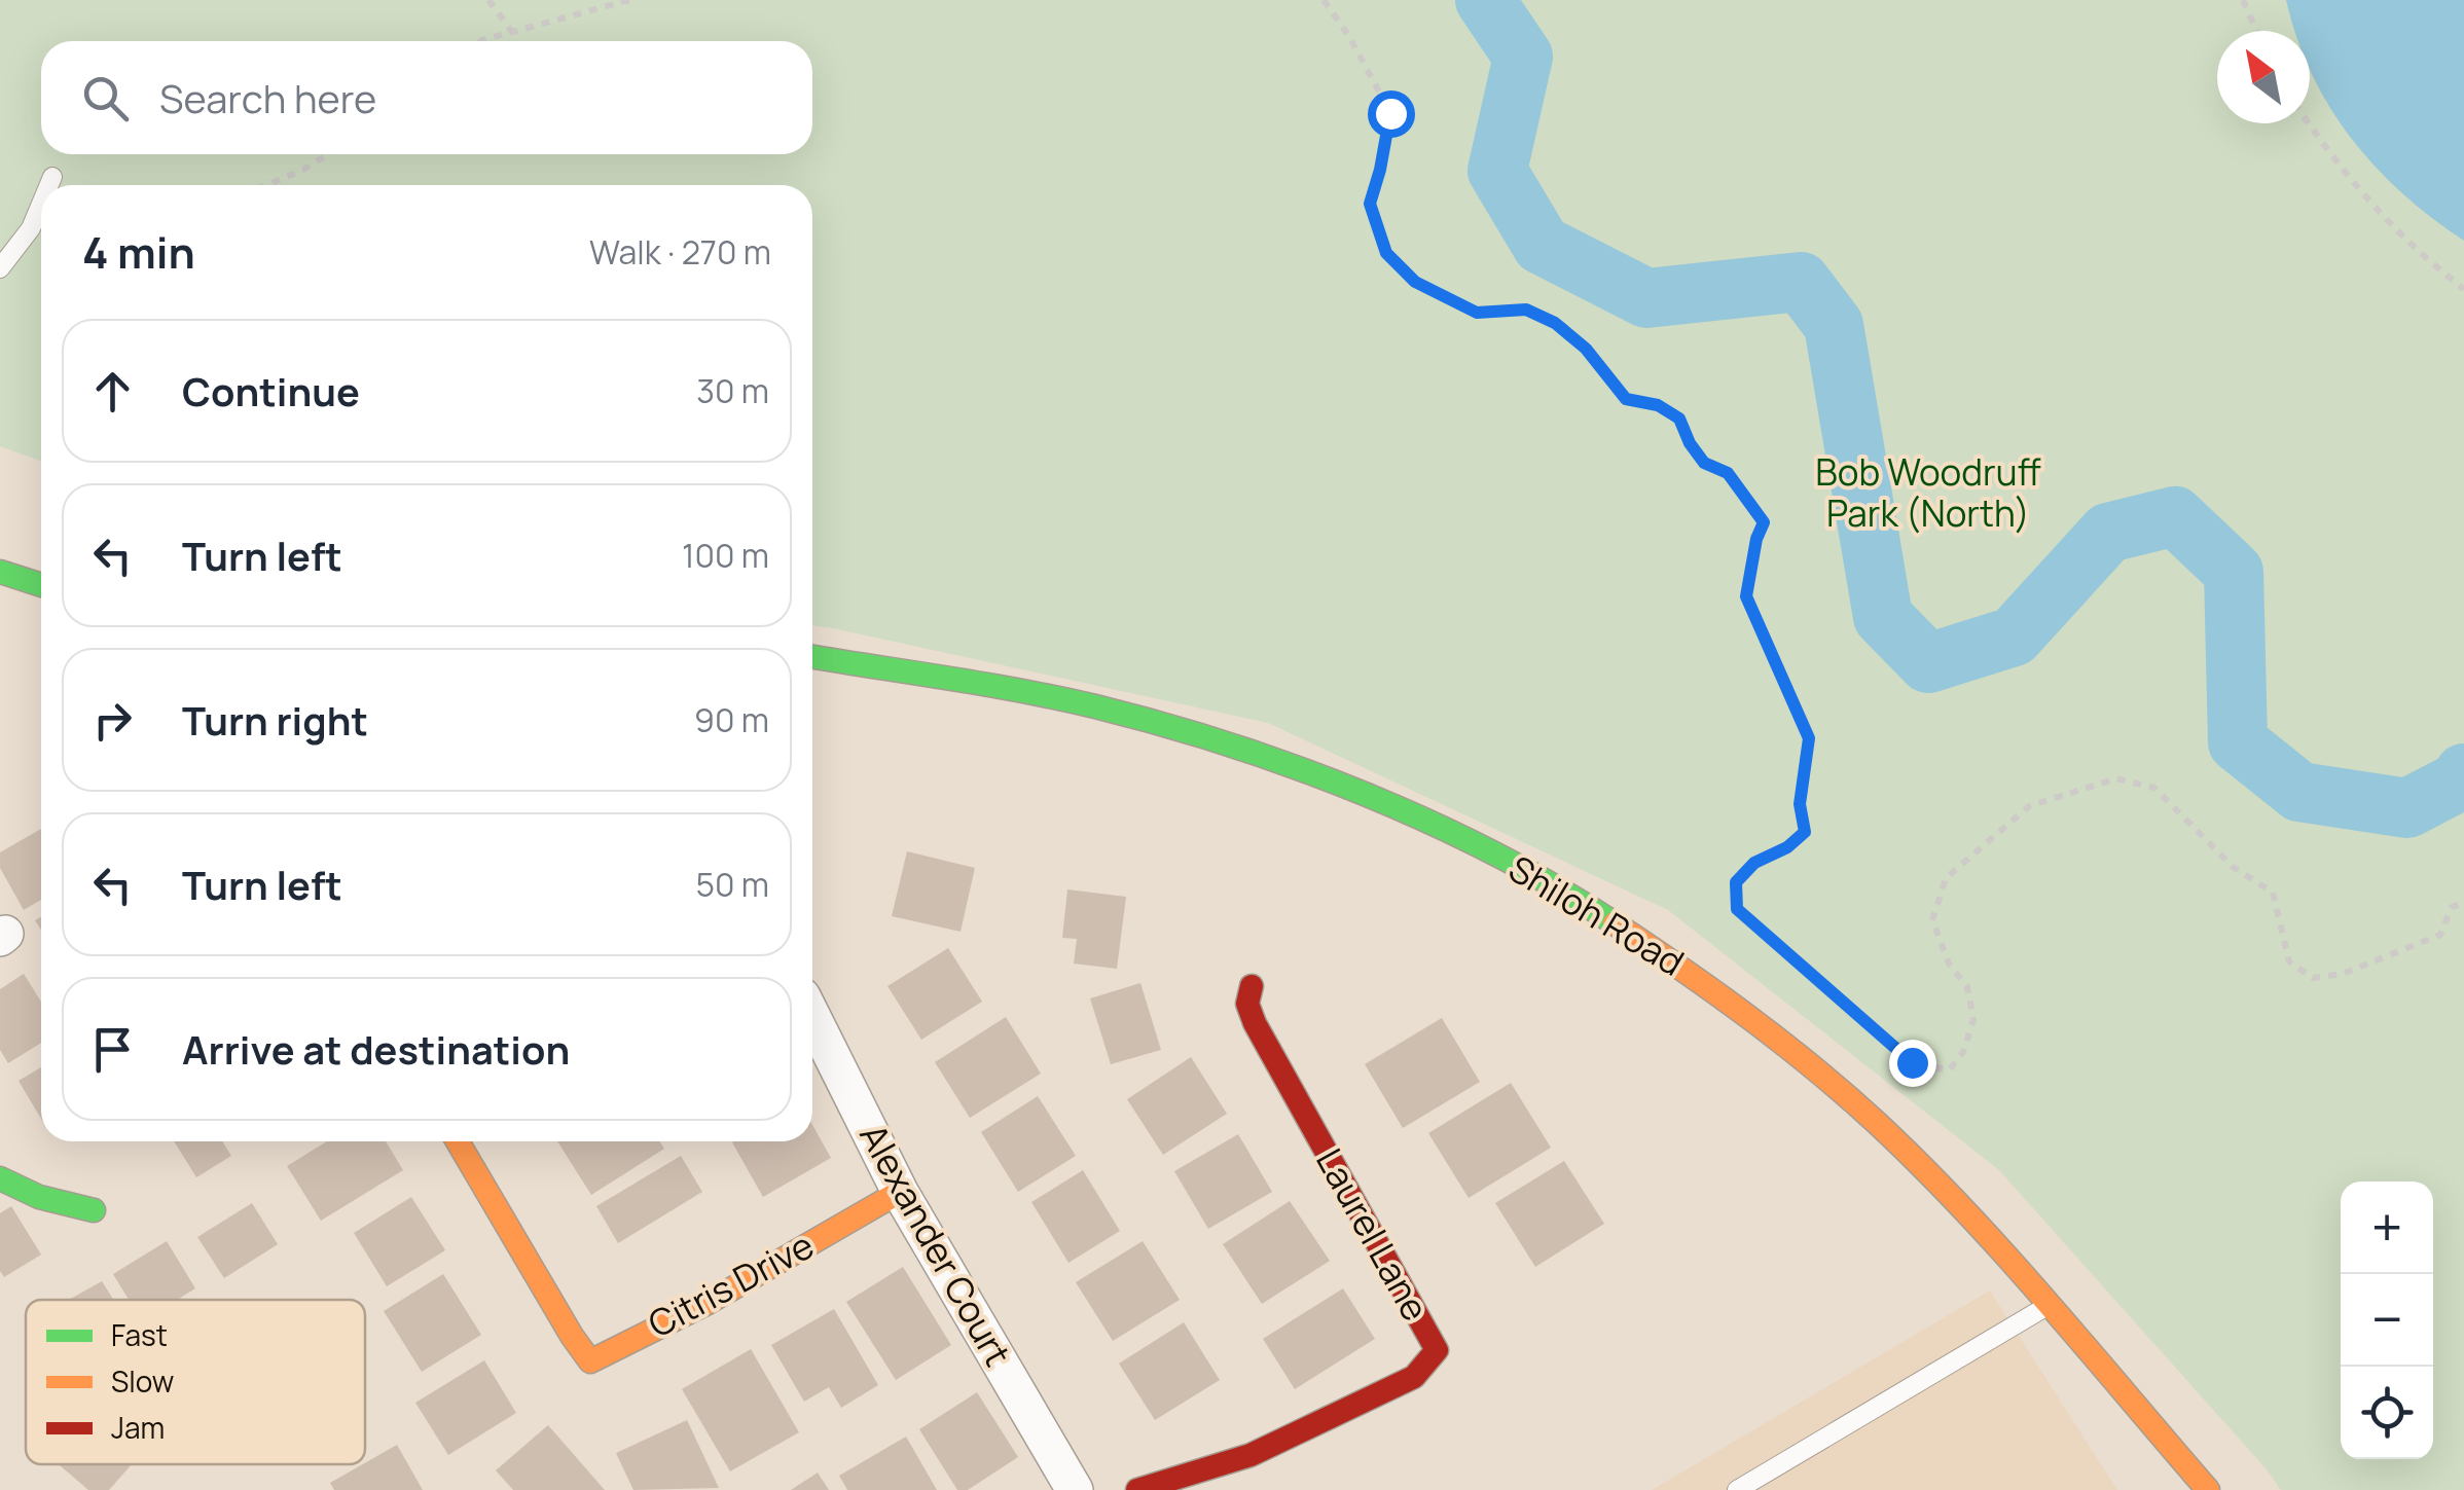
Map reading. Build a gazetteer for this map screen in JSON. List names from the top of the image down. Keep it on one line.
{"streets":{"main road":["Shiloh Road","Laurel Lane","Citris Drive"],"street":["Alexander Court"]},"crossings":[["Alexander Court","Citris Drive"]],"parks":["Bob Woodruff Park (North)"],"legend":["Fast","Slow","Jam"],"north":"top left","page":{"search":"Search here","heading":["4 min","Walk · 270 m"],"list":[["Continue","30 m"],["Turn left","100 m"],["Turn right","90 m"],["Turn left","50 m"],"Arrive at destination"],"map_buttons":["+","−"]}}
